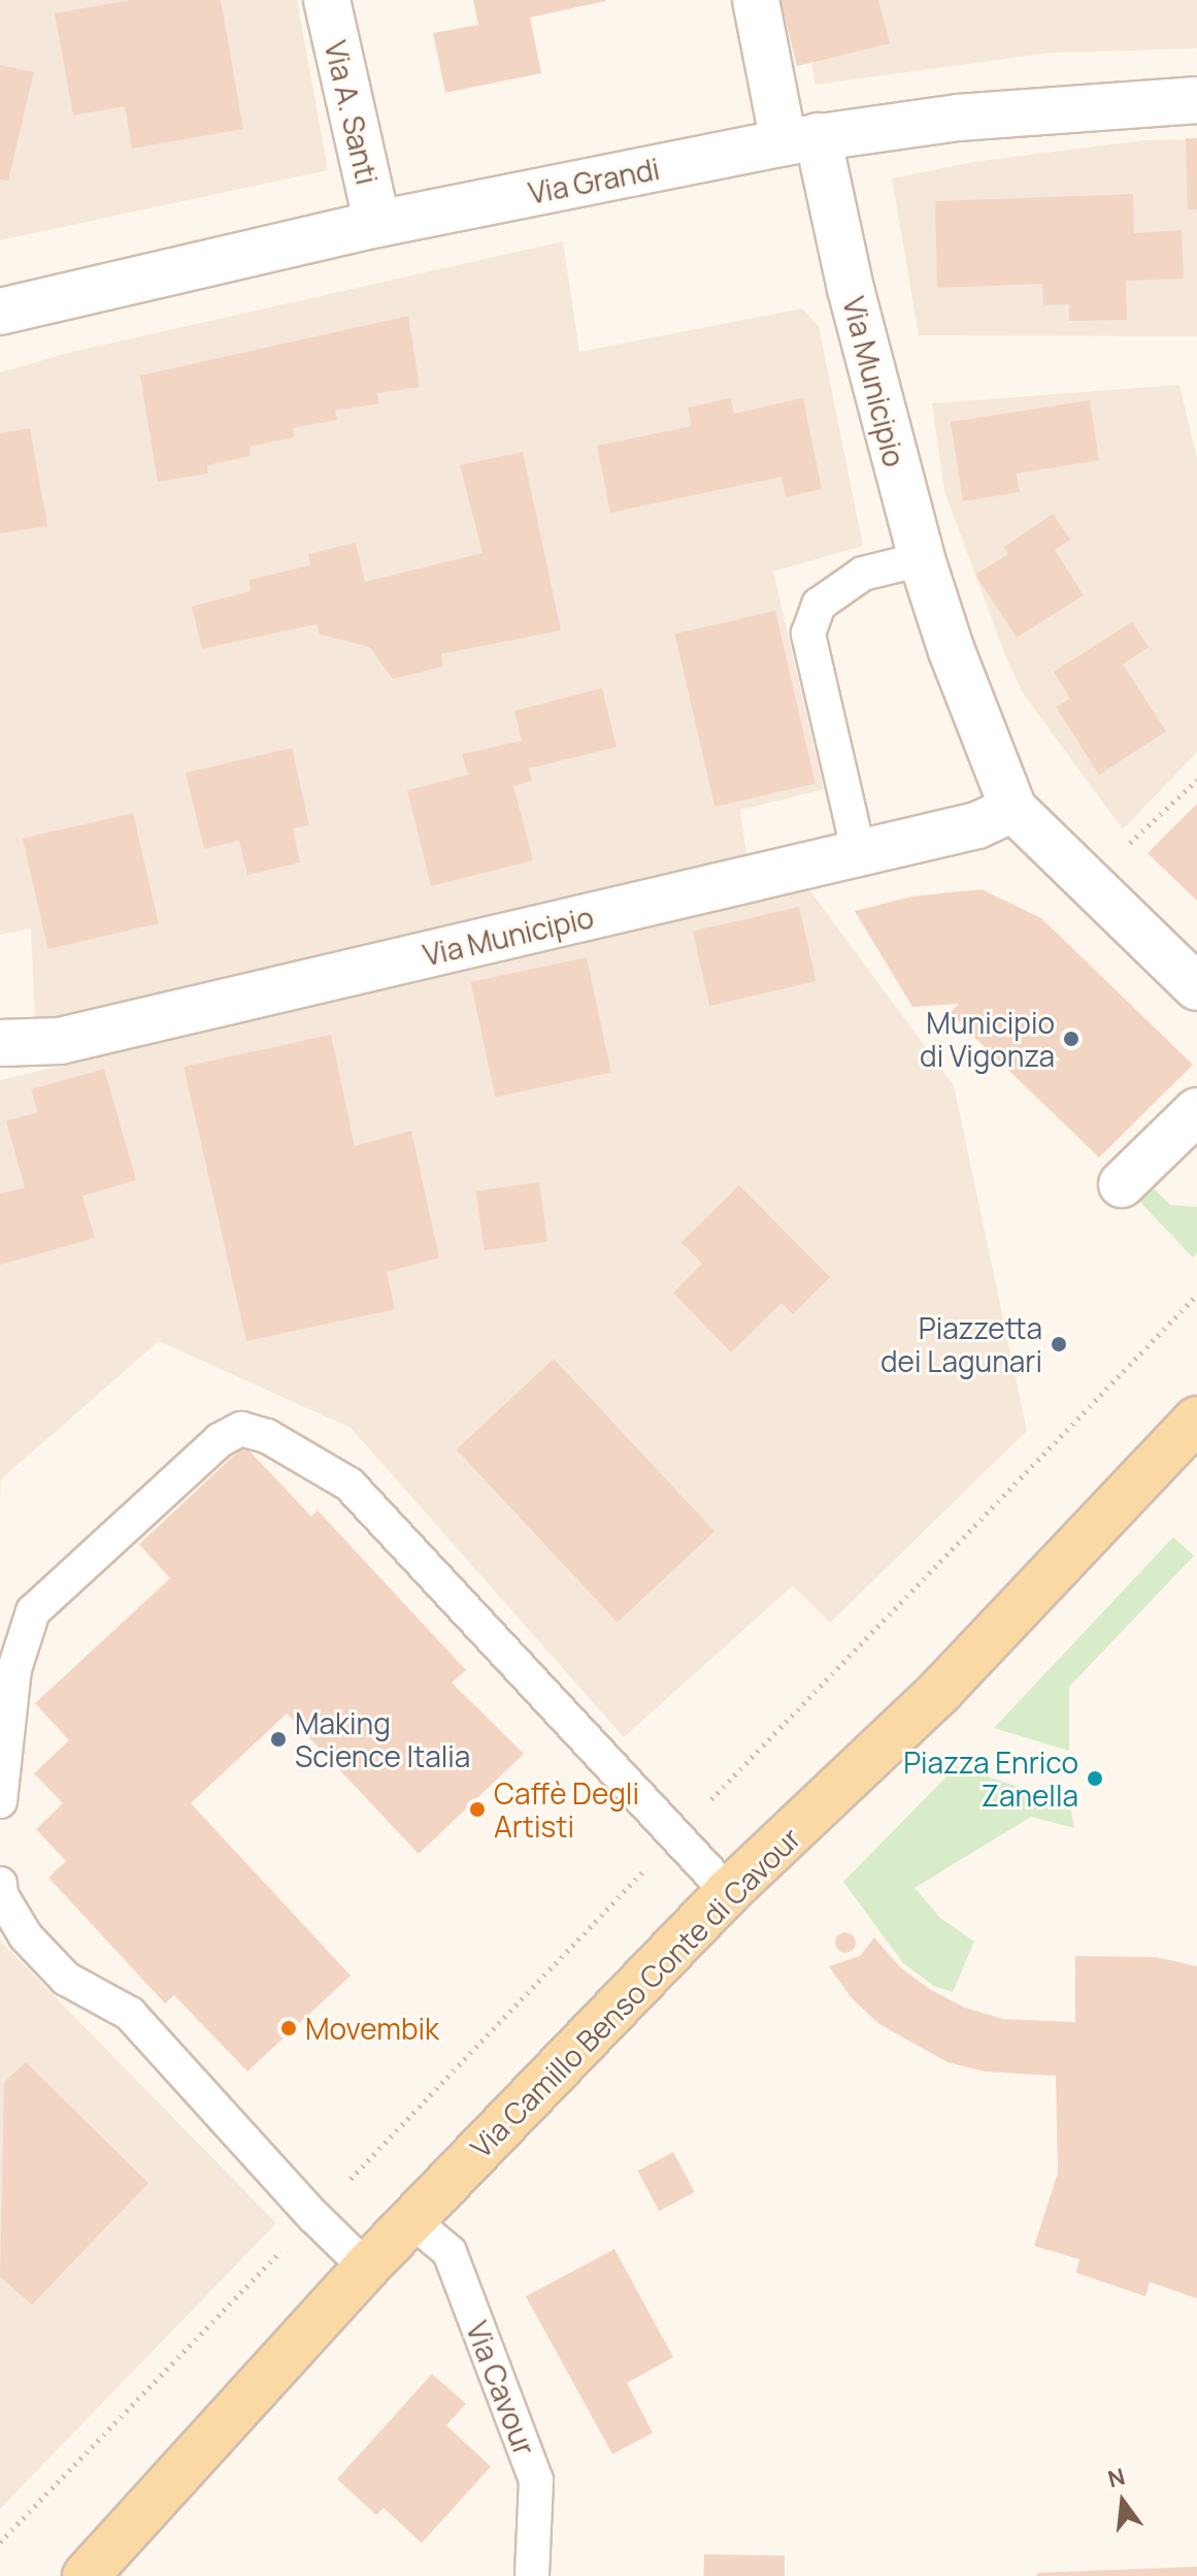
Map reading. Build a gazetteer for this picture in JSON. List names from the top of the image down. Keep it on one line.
{"streets":{"main road":["Via Camillo Benso Conte di Cavour"],"street":["Via A. Santi","Via Grandi","Via Municipio"],"lane":["Via Cavour"]},"crossings":[["Via A. Santi","Via Grandi"],["Via Grandi","Via Municipio"],["Via Camillo Benso Conte di Cavour","Via Cavour"]],"places":["Municipio di Vigonza","Piazzetta dei Lagunari","Making Science Italia","Piazza Enrico Zanella","Caffè Degli Artisti","Movembik"],"north":"top"}
